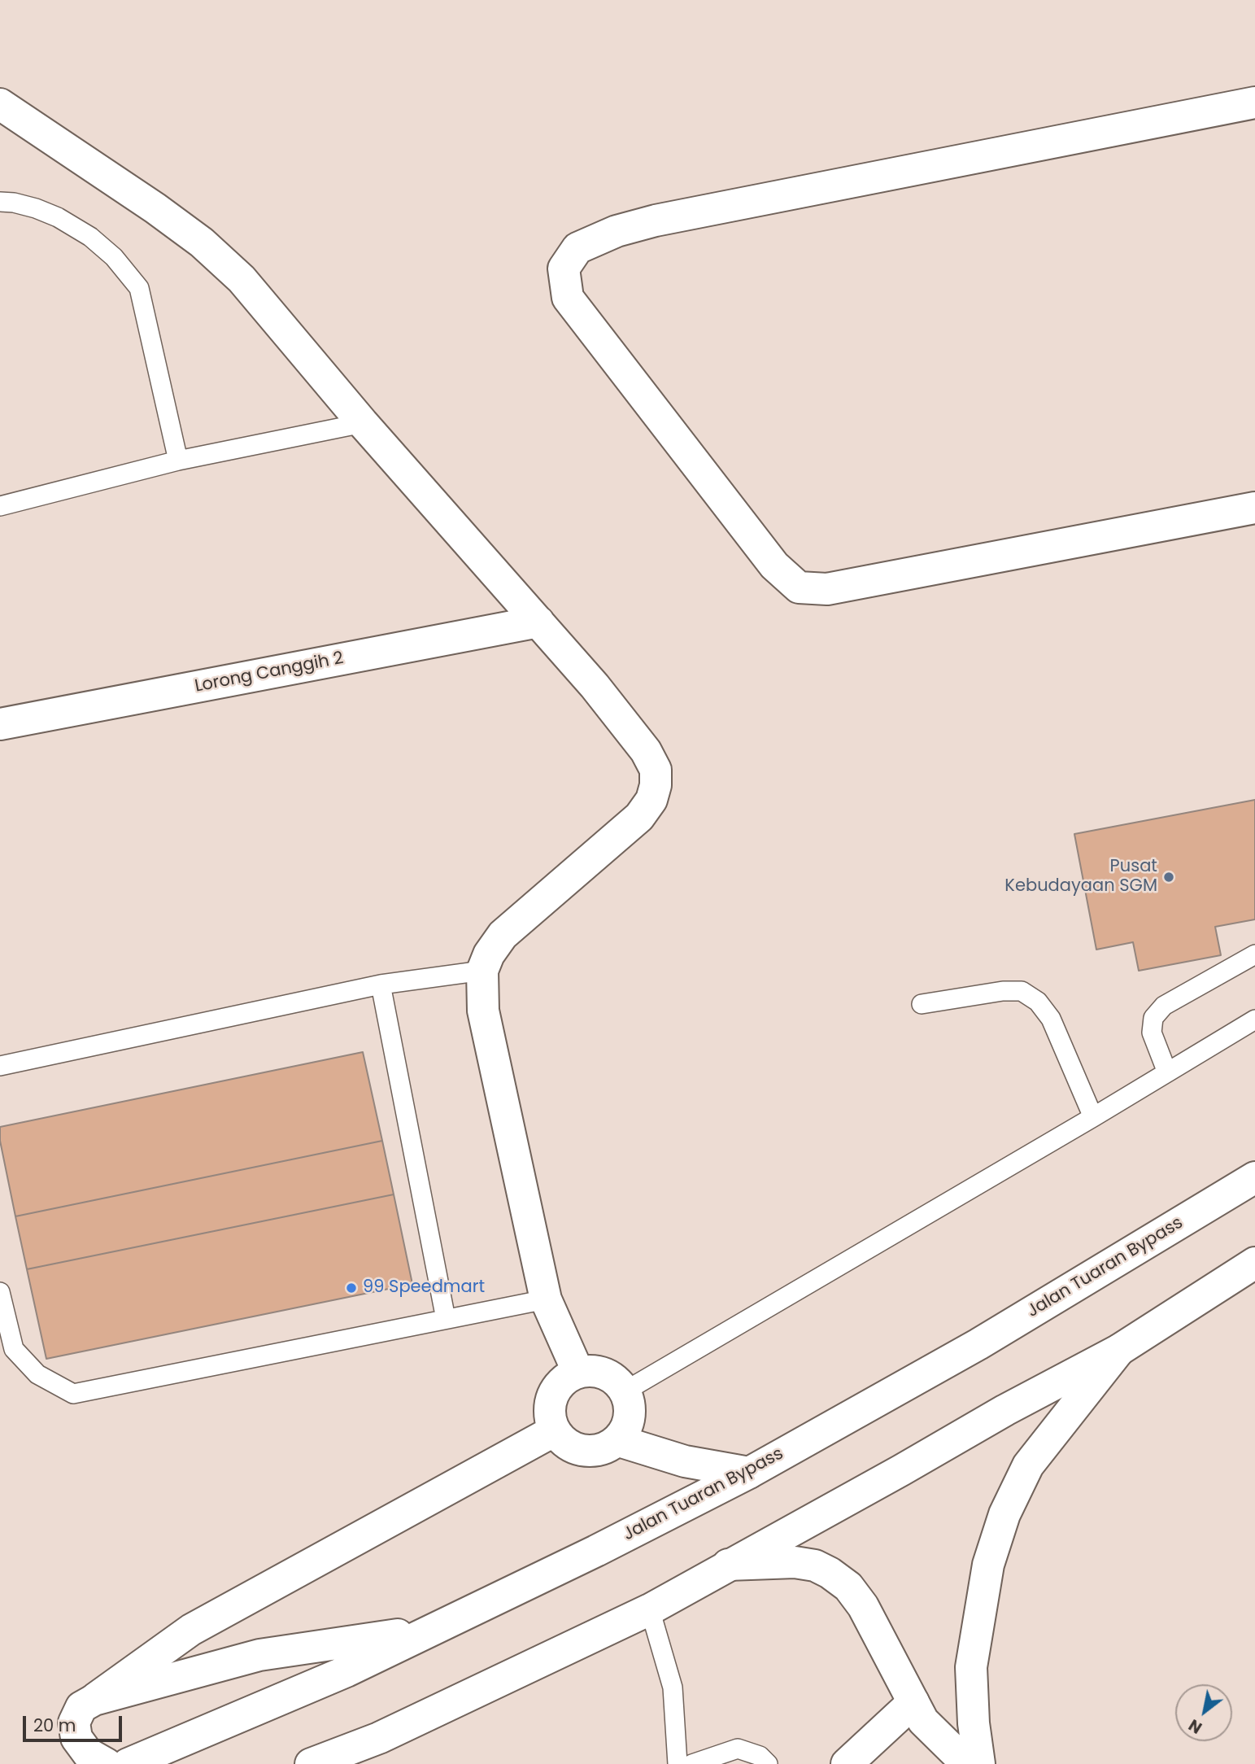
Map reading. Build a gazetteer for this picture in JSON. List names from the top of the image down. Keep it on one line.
{"streets":{"main road":["Lorong Canggih 2","Jalan Tuaran Bypass"]},"places":["Pusat Kebudayaan SGM","99 Speedmart"],"scale_bar":"20 m","north":"bottom left"}
